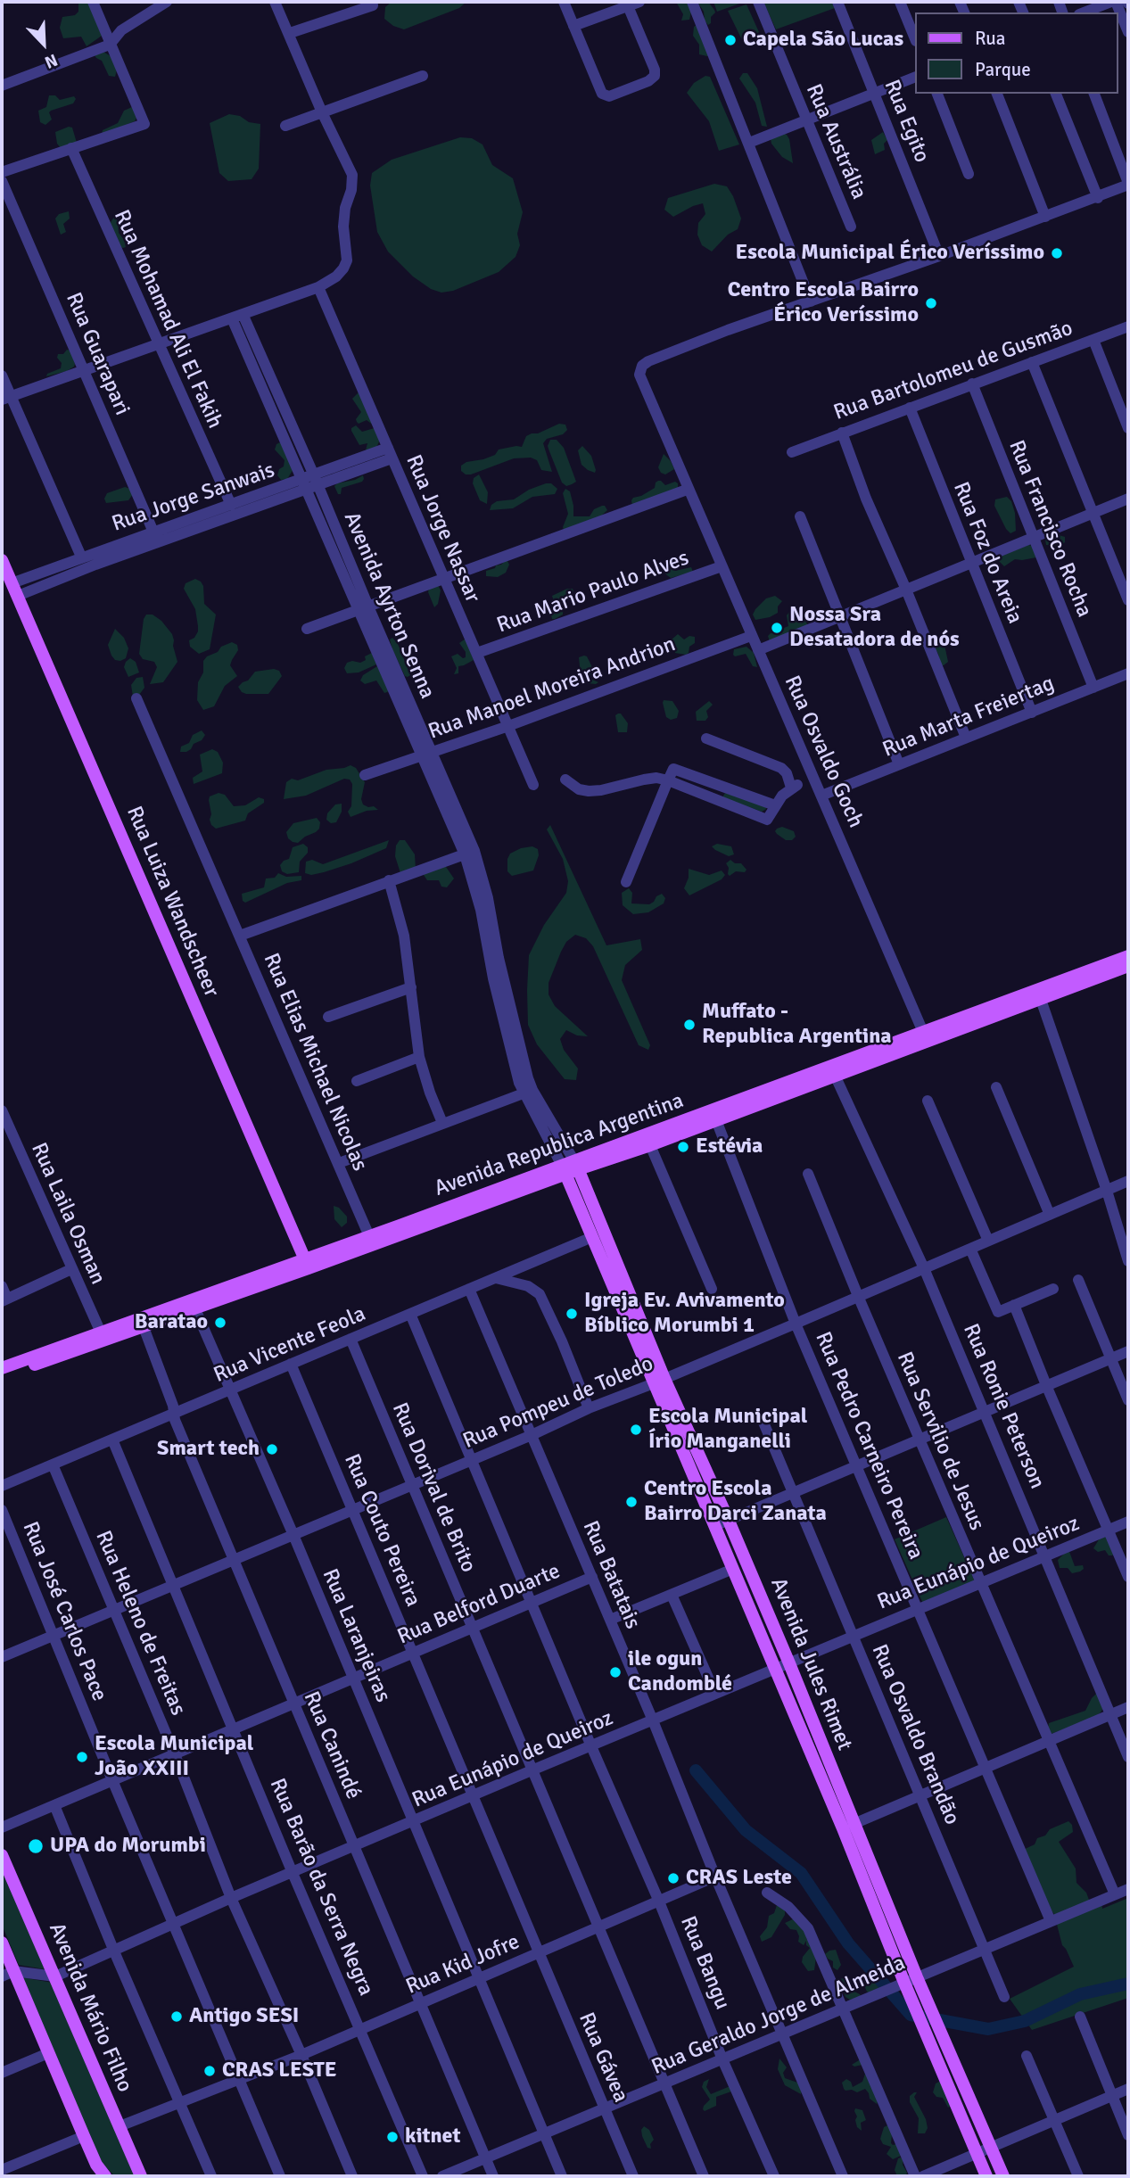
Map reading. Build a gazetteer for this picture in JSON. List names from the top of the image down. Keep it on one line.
{"streets":{"main road":["Rua Luiza Wandscheer","Avenida Republica Argentina","Avenida Jules Rimet","Avenida Mário Filho"],"street":["Rua Egito","Rua Austrália","Rua Mohamad Ali El Fakih","Rua Guarapari","Rua Bartolomeu de Gusmão","Rua Jorge Sanwais","Rua Jorge Nassar","Rua Francisco Rocha","Rua Foz do Areia","Rua Mario Paulo Alves","Avenida Ayrton Senna","Rua Manoel Moreira Andrion","Rua Marta Freiertag","Rua Osvaldo Goch","Rua Elias Michael Nicolas","Rua Laila Osman","Rua Vicente Feola","Rua Pompeu de Toledo","Rua Ronie Peterson","Rua Servilio de Jesus","Rua Pedro Carneiro Pereira","Rua Dorival de Brito","Rua Couto Pereira","Rua Eunápio de Queiroz","Rua Batatais","Rua Belford Duarte","Rua José Carlos Pace","Rua Heleno de Freitas","Rua Laranjeiras","Rua Osvaldo Brandão","Rua Canindé","Rua Barão da Serra Negra","Rua Bangu","Rua Kid Jofre","Rua Geraldo Jorge de Almeida","Rua Gávea"]},"crossings":[["Rua Mohamad Ali El Fakih","Rua Jorge Sanwais"],["Rua Guarapari","Rua Jorge Sanwais"],["Rua Bartolomeu de Gusmão","Rua Francisco Rocha"],["Rua Bartolomeu de Gusmão","Rua Foz do Areia"],["Rua Jorge Sanwais","Rua Jorge Nassar"],["Rua Jorge Sanwais","Avenida Ayrton Senna"],["Rua Jorge Sanwais","Rua Luiza Wandscheer"],["Rua Jorge Nassar","Rua Mario Paulo Alves"],["Rua Jorge Nassar","Rua Manoel Moreira Andrion"],["Rua Francisco Rocha","Rua Marta Freiertag"],["Rua Foz do Areia","Rua Marta Freiertag"],["Rua Mario Paulo Alves","Rua Osvaldo Goch"],["Avenida Ayrton Senna","Rua Manoel Moreira Andrion"],["Avenida Ayrton Senna","Avenida Republica Argentina"],["Avenida Ayrton Senna","Avenida Jules Rimet"],["Rua Manoel Moreira Andrion","Rua Osvaldo Goch"],["Rua Marta Freiertag","Rua Osvaldo Goch"],["Rua Osvaldo Goch","Avenida Republica Argentina"],["Rua Luiza Wandscheer","Avenida Republica Argentina"],["Rua Elias Michael Nicolas","Avenida Republica Argentina"],["Avenida Republica Argentina","Rua Laila Osman"],["Avenida Republica Argentina","Rua Ronie Peterson"],["Avenida Republica Argentina","Rua Pedro Carneiro Pereira"],["Avenida Republica Argentina","Rua Laranjeiras"],["Avenida Republica Argentina","Avenida Jules Rimet"],["Avenida Republica Argentina","Rua Canindé"],["Rua Vicente Feola","Rua Dorival de Brito"],["Rua Vicente Feola","Rua Couto Pereira"],["Rua Vicente Feola","Rua Batatais"],["Rua Vicente Feola","Rua Heleno de Freitas"],["Rua Vicente Feola","Rua Laranjeiras"],["Rua Vicente Feola","Avenida Jules Rimet"],["Rua Vicente Feola","Rua Canindé"],["Rua Vicente Feola","Rua Barão da Serra Negra"],["Rua Vicente Feola","Rua Bangu"],["Rua Pompeu de Toledo","Rua Ronie Peterson"],["Rua Pompeu de Toledo","Rua Servilio de Jesus"],["Rua Pompeu de Toledo","Rua Pedro Carneiro Pereira"],["Rua Pompeu de Toledo","Rua Dorival de Brito"],["Rua Pompeu de Toledo","Rua Couto Pereira"],["Rua Pompeu de Toledo","Rua Batatais"],["Rua Pompeu de Toledo","Rua José Carlos Pace"],["Rua Pompeu de Toledo","Rua Heleno de Freitas"],["Rua Pompeu de Toledo","Rua Laranjeiras"],["Rua Pompeu de Toledo","Avenida Jules Rimet"],["Rua Pompeu de Toledo","Rua Canindé"],["Rua Pompeu de Toledo","Rua Barão da Serra Negra"],["Rua Pompeu de Toledo","Rua Bangu"],["Rua Ronie Peterson","Rua Eunápio de Queiroz"],["Rua Servilio de Jesus","Rua Eunápio de Queiroz"],["Rua Servilio de Jesus","Rua Geraldo Jorge de Almeida"],["Rua Pedro Carneiro Pereira","Rua Eunápio de Queiroz"],["Rua Pedro Carneiro Pereira","Rua Geraldo Jorge de Almeida"],["Rua Dorival de Brito","Rua Eunápio de Queiroz"],["Rua Dorival de Brito","Rua Belford Duarte"],["Rua Dorival de Brito","Rua Kid Jofre"],["Rua Dorival de Brito","Rua Geraldo Jorge de Almeida"],["Rua Couto Pereira","Rua Eunápio de Queiroz"],["Rua Couto Pereira","Rua Belford Duarte"],["Rua Couto Pereira","Rua Kid Jofre"],["Rua Couto Pereira","Rua Gávea"],["Rua Eunápio de Queiroz","Rua Batatais"],["Rua Eunápio de Queiroz","Rua José Carlos Pace"],["Rua Eunápio de Queiroz","Rua Heleno de Freitas"],["Rua Eunápio de Queiroz","Rua Laranjeiras"],["Rua Eunápio de Queiroz","Avenida Jules Rimet"],["Rua Eunápio de Queiroz","Rua Osvaldo Brandão"],["Rua Eunápio de Queiroz","Rua Canindé"],["Rua Eunápio de Queiroz","Rua Barão da Serra Negra"],["Rua Eunápio de Queiroz","Rua Bangu"],["Rua Eunápio de Queiroz","Avenida Mário Filho"],["Rua Batatais","Rua Belford Duarte"],["Rua Batatais","Rua Kid Jofre"],["Rua Batatais","Rua Geraldo Jorge de Almeida"],["Rua Belford Duarte","Rua José Carlos Pace"],["Rua Belford Duarte","Rua Heleno de Freitas"],["Rua Belford Duarte","Rua Laranjeiras"],["Rua Belford Duarte","Rua Canindé"],["Rua Belford Duarte","Rua Barão da Serra Negra"],["Rua Belford Duarte","Rua Bangu"],["Rua José Carlos Pace","Rua Kid Jofre"],["Rua Heleno de Freitas","Rua Kid Jofre"],["Rua Laranjeiras","Rua Kid Jofre"],["Rua Laranjeiras","Rua Geraldo Jorge de Almeida"],["Avenida Jules Rimet","Rua Geraldo Jorge de Almeida"],["Rua Osvaldo Brandão","Rua Geraldo Jorge de Almeida"],["Rua Canindé","Rua Kid Jofre"],["Rua Canindé","Rua Geraldo Jorge de Almeida"],["Rua Barão da Serra Negra","Rua Kid Jofre"],["Rua Bangu","Rua Kid Jofre"],["Rua Bangu","Rua Geraldo Jorge de Almeida"],["Rua Kid Jofre","Avenida Mário Filho"],["Rua Kid Jofre","Rua Gávea"],["Rua Geraldo Jorge de Almeida","Rua Gávea"]],"places":["Capela São Lucas","Escola Municipal Érico Veríssimo","Centro Escola Bairro Érico Veríssimo","Nossa Sra Desatadora de nós","Muffato - Republica Argentina","Estévia","Igreja Ev. Avivamento Bíblico Morumbi 1","Baratao","Escola Municipal Írio Manganelli","Smart tech","Centro Escola Bairro Darci Zanata","ile ogun Candomblé","Escola Municipal João XXIII","UPA do Morumbi","CRAS Leste","Antigo SESI","CRAS LESTE","kitnet"],"legend":["Rua","Parque"],"north":"bottom right"}
